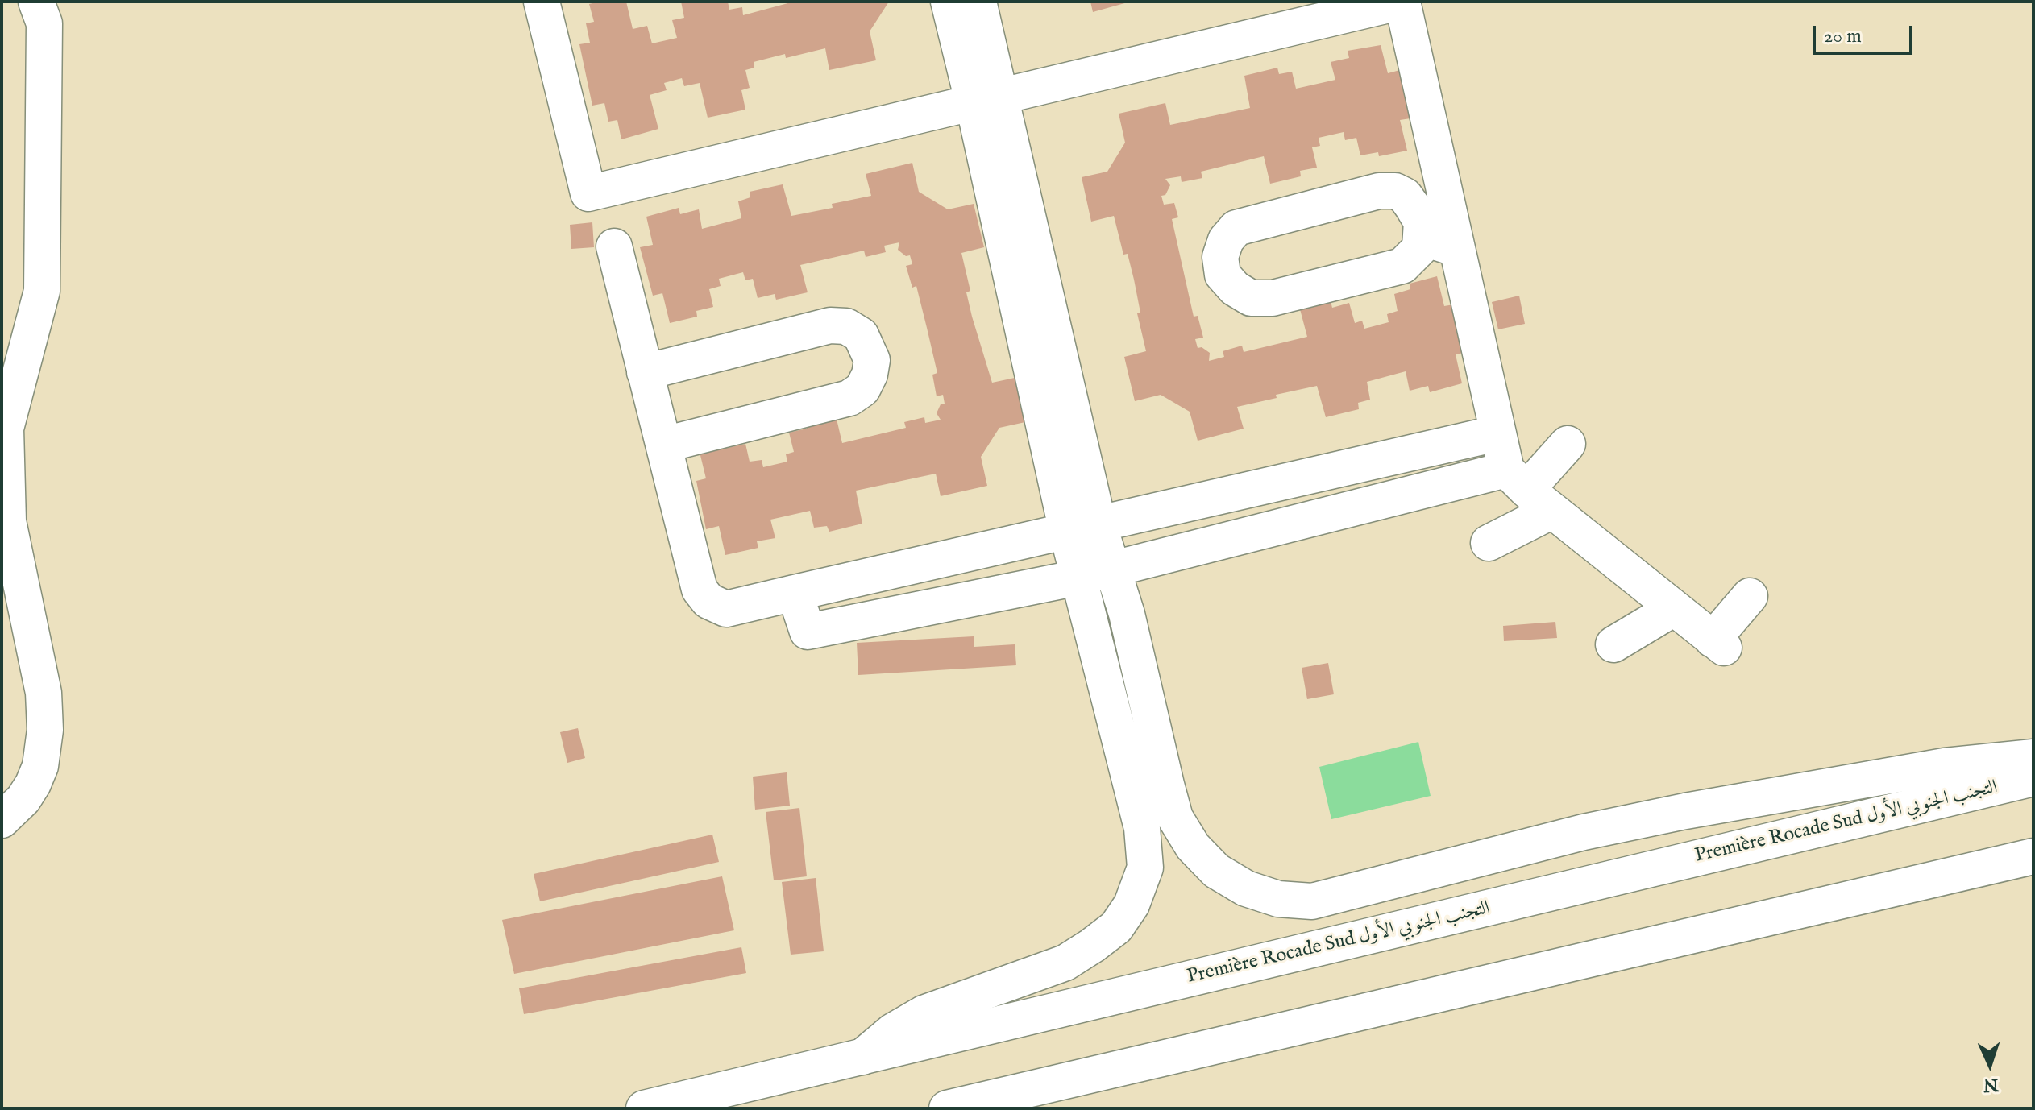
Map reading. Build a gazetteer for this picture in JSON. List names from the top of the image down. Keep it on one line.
{"streets":{"main road":["Première Rocade Sud التجنب الجنوبي الأول"]},"scale_bar":"20 m","north":"bottom"}
